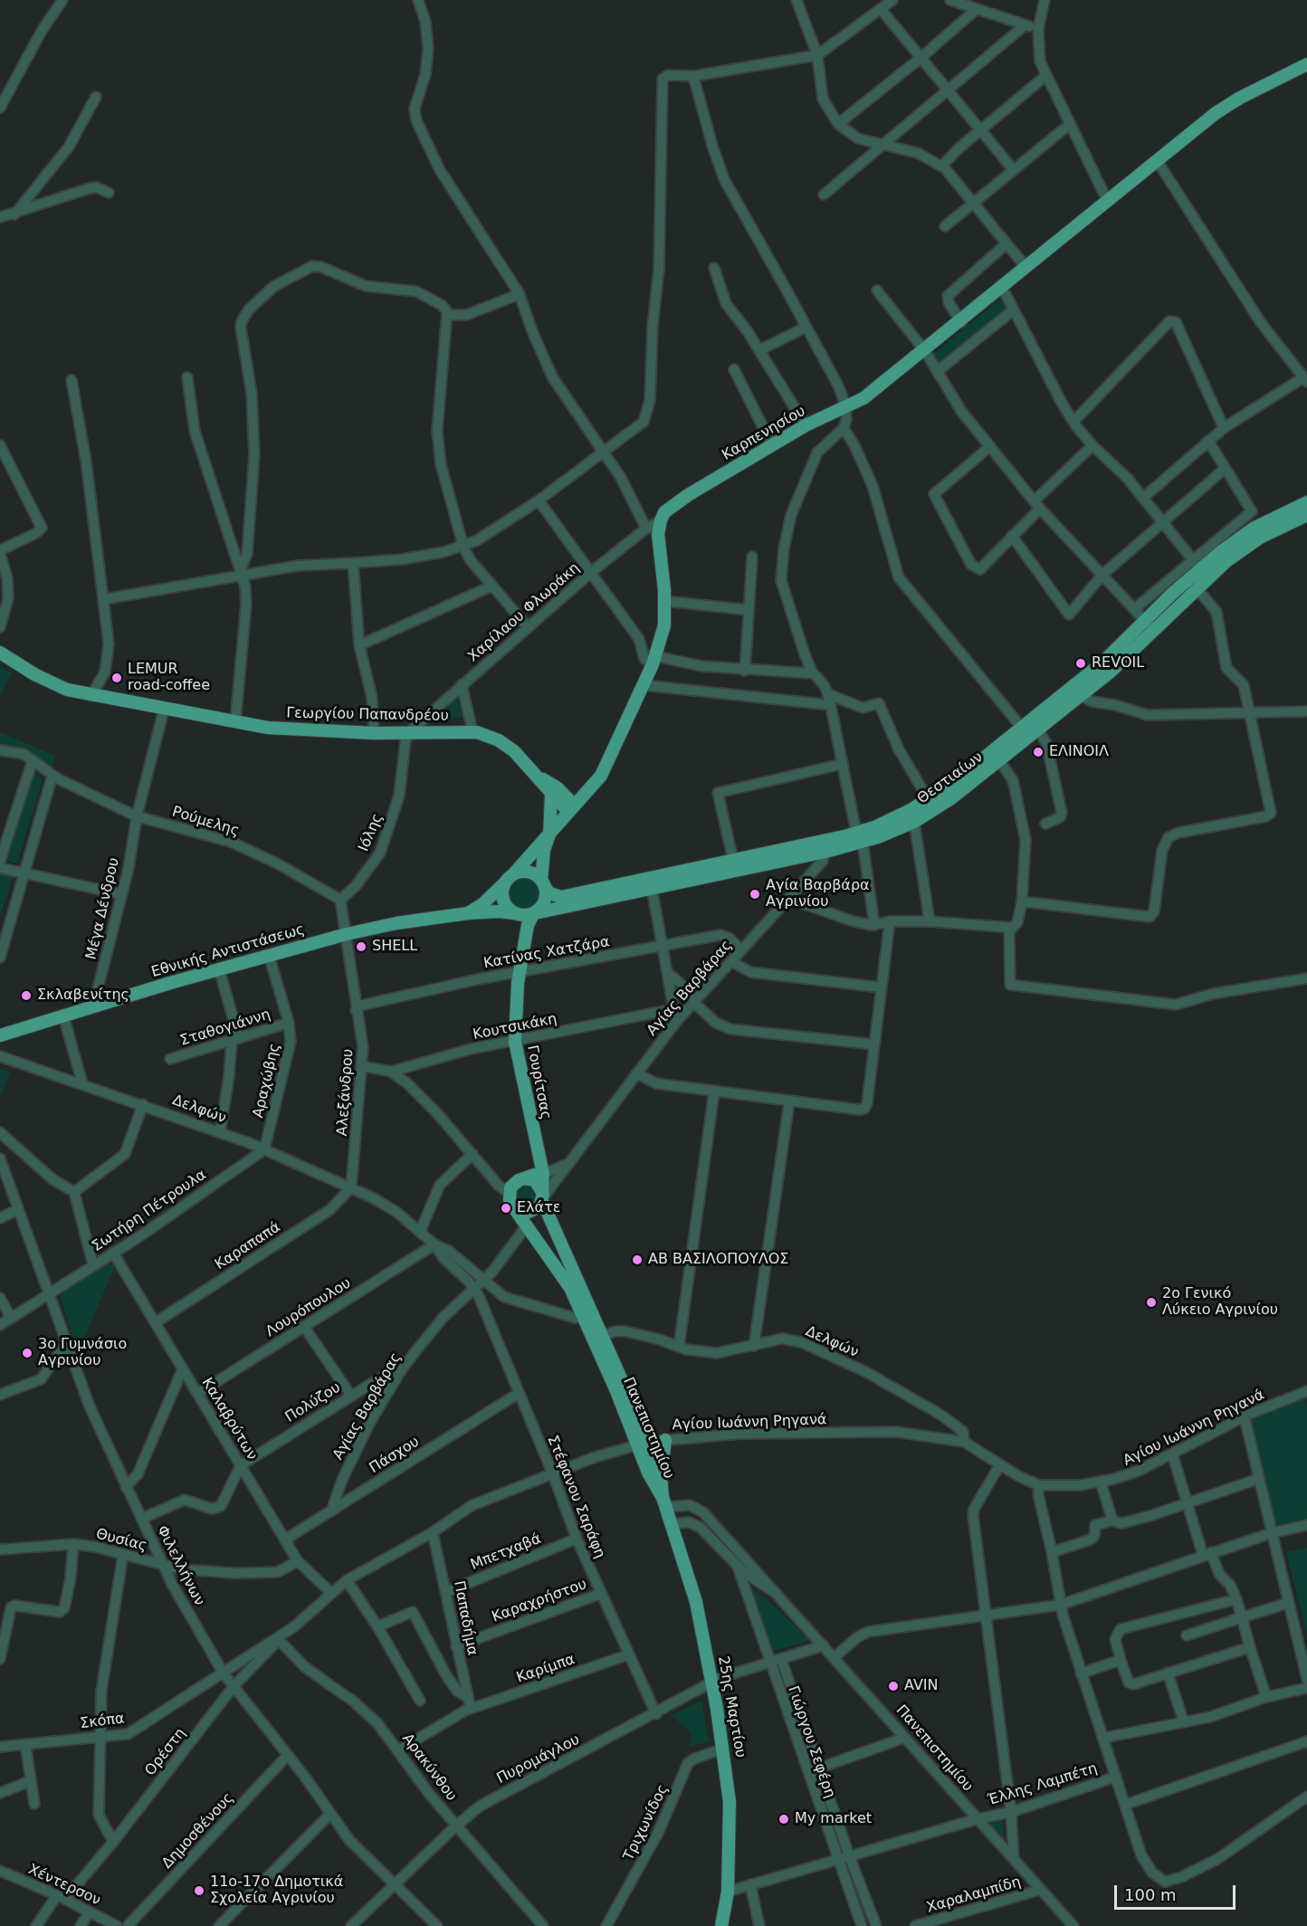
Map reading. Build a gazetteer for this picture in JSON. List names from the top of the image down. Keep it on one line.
{"streets":{"main road":["Καρπενησίου","Γεωργίου Παπανδρέου","Θεστιαίων","Εθνικής Αντιστάσεως","Γουρίτσας","Πανεπιστημίου","25ης Μαρτίου"],"street":["Χαρίλαου Φλωράκη","Ρούμελης","Ιόλης","Μέγα Δένδρου","Κατίνας Χατζάρα","Αγίας Βαρβάρας","Κουτσικάκη","Σταθογιάννη","Αραχώβης","Αλεξάνδρου","Δελφών","Σωτήρη Πέτρουλα","Καραπαπά","Λουρόπουλου","Πολύζου","Καλαβρύτων","Αγίου Ιωάννη Ρηγανά","Πάσχου","Στέφανου Σαράφη","Θυσίας","Μπετχαβά","Φιλελλήνων","Καραχρήστου","Παπαδήμα","Καρίμπα","Σκόπα","Γιώργου Σεφέρη","Ορέστη","Πυρομάγλου","Αρακύνθου","Έλλης Λαμπέτη","Τριχωνίδος","Δημοσθένους","Χέντερσον","Χαραλαμπίδη"]},"crossings":[["Καρπενησίου","Χαρίλαου Φλωράκη"],["Χαρίλαου Φλωράκη","Γεωργίου Παπανδρέου"],["Χαρίλαου Φλωράκη","Ιόλης"],["Γεωργίου Παπανδρέου","Ιόλης"],["Γεωργίου Παπανδρέου","Μέγα Δένδρου"],["Θεστιαίων","Εθνικής Αντιστάσεως"],["Θεστιαίων","Αγίας Βαρβάρας"],["Θεστιαίων","Γουρίτσας"],["Ρούμελης","Ιόλης"],["Ρούμελης","Μέγα Δένδρου"],["Μέγα Δένδρου","Εθνικής Αντιστάσεως"],["Εθνικής Αντιστάσεως","Αραχώβης"],["Εθνικής Αντιστάσεως","Γουρίτσας"],["Εθνικής Αντιστάσεως","Αλεξάνδρου"],["Κατίνας Χατζάρα","Αγίας Βαρβάρας"],["Κατίνας Χατζάρα","Γουρίτσας"],["Κατίνας Χατζάρα","Αλεξάνδρου"],["Αγίας Βαρβάρας","Γουρίτσας"],["Αγίας Βαρβάρας","Δελφών"],["Αγίας Βαρβάρας","Πολύζου"],["Αγίας Βαρβάρας","Πανεπιστημίου"],["Αγίας Βαρβάρας","Πάσχου"],["Αγίας Βαρβάρας","Στέφανου Σαράφη"],["Κουτσικάκη","Γουρίτσας"],["Κουτσικάκη","Αλεξάνδρου"],["Σταθογιάννη","Αραχώβης"],["Αραχώβης","Δελφών"],["Αραχώβης","Σωτήρη Πέτρουλα"],["Γουρίτσας","Πανεπιστημίου"],["Αλεξάνδρου","Δελφών"],["Αλεξάνδρου","Καραπαπά"],["Δελφών","Σωτήρη Πέτρουλα"],["Δελφών","Καραπαπά"],["Δελφών","Λουρόπουλου"],["Δελφών","Αγίου Ιωάννη Ρηγανά"],["Δελφών","Πανεπιστημίου"],["Δελφών","Στέφανου Σαράφη"],["Σωτήρη Πέτρουλα","Καλαβρύτων"],["Σωτήρη Πέτρουλα","Φιλελλήνων"],["Καραπαπά","Καλαβρύτων"],["Λουρόπουλου","Καλαβρύτων"],["Πολύζου","Καλαβρύτων"],["Καλαβρύτων","Αγίου Ιωάννη Ρηγανά"],["Καλαβρύτων","Πάσχου"],["Καλαβρύτων","Θυσίας"],["Αγίου Ιωάννη Ρηγανά","Πανεπιστημίου"],["Αγίου Ιωάννη Ρηγανά","Στέφανου Σαράφη"],["Αγίου Ιωάννη Ρηγανά","Φιλελλήνων"],["Αγίου Ιωάννη Ρηγανά","Παπαδήμα"],["Αγίου Ιωάννη Ρηγανά","Σκόπα"],["Αγίου Ιωάννη Ρηγανά","Ορέστη"],["Πανεπιστημίου","25ης Μαρτίου"],["Πανεπιστημίου","Γιώργου Σεφέρη"],["Πανεπιστημίου","Πυρομάγλου"],["Πανεπιστημίου","Έλλης Λαμπέτη"],["Πανεπιστημίου","Χαραλαμπίδη"],["Πάσχου","Στέφανου Σαράφη"],["Στέφανου Σαράφη","Μπετχαβά"],["Στέφανου Σαράφη","Καραχρήστου"],["Στέφανου Σαράφη","Καρίμπα"],["Στέφανου Σαράφη","Πυρομάγλου"],["Θυσίας","Φιλελλήνων"],["Μπετχαβά","Παπαδήμα"],["Φιλελλήνων","Σκόπα"],["Φιλελλήνων","Ορέστη"],["Φιλελλήνων","Πυρομάγλου"],["Φιλελλήνων","Δημοσθένους"],["Καραχρήστου","Παπαδήμα"],["Παπαδήμα","Καρίμπα"],["Καρίμπα","Αρακύνθου"],["25ης Μαρτίου","Πυρομάγλου"],["25ης Μαρτίου","Έλλης Λαμπέτη"],["25ης Μαρτίου","Τριχωνίδος"],["Γιώργου Σεφέρη","Πυρομάγλου"],["Γιώργου Σεφέρη","Έλλης Λαμπέτη"],["Ορέστη","Αρακύνθου"],["Ορέστη","Χέντερσον"],["Πυρομάγλου","Αρακύνθου"]],"places":["REVOIL","LEMUR road-coffee","ΕΛΙΝΟΙΛ","Αγία Βαρβάρα Αγρινίου","SHELL","Σκλαβενίτης","Ελάτε","ΑΒ ΒΑΣΙΛΟΠΟΥΛΟΣ","2ο Γενικό Λύκειο Αγρινίου","3ο Γυμνάσιο Αγρινίου","AVIN","My market","11ο-17ο Δημοτικά Σχολεία Αγρινίου"],"scale_bar":"100 m"}
